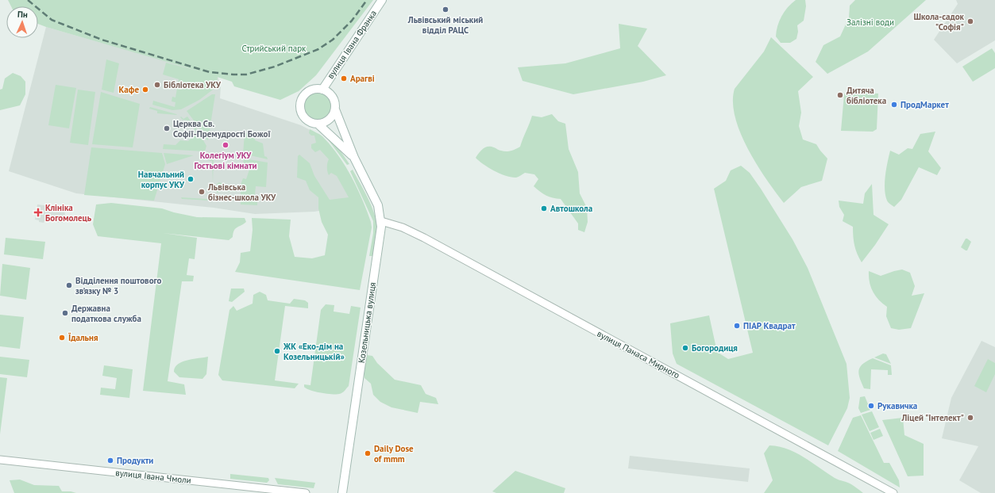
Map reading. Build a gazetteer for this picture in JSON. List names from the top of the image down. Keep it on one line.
{"streets":{"main road":["вулиця Івана Франка","Козельницька вулиця"],"street":["вулиця Панаса Мирного","вулиця Івана Чмоли"]},"crossings":[["вулиця Івана Франка","Козельницька вулиця"],["Козельницька вулиця","вулиця Панаса Мирного"]],"parks":["Залізні води","Стрийський парк"],"places":{"other":["Львівський міський відділ РАЦС","Школа-садок \"Софія\"","Арагві","Бібліотека УКУ","Кафе","Дитяча бібліотека","ПродМаркет","Церква Св. Софії-Премудрості Божої","Колегіум УКУ Гостьові кімнати","Навчальний корпус УКУ","Львівська бізнес-школа УКУ","Автошкола","Відділення поштового зв’язку № 3","Державна податкова служба","ПІАР Квадрат","Їдальня","Богородиця","ЖК «Еко-дім на Козельницькій»","Рукавичка","Ліцей \"Інтелект\"","Daily Dose of mmm","Продукти"],"health":["Клініка Богомолець"]},"north":"top"}
